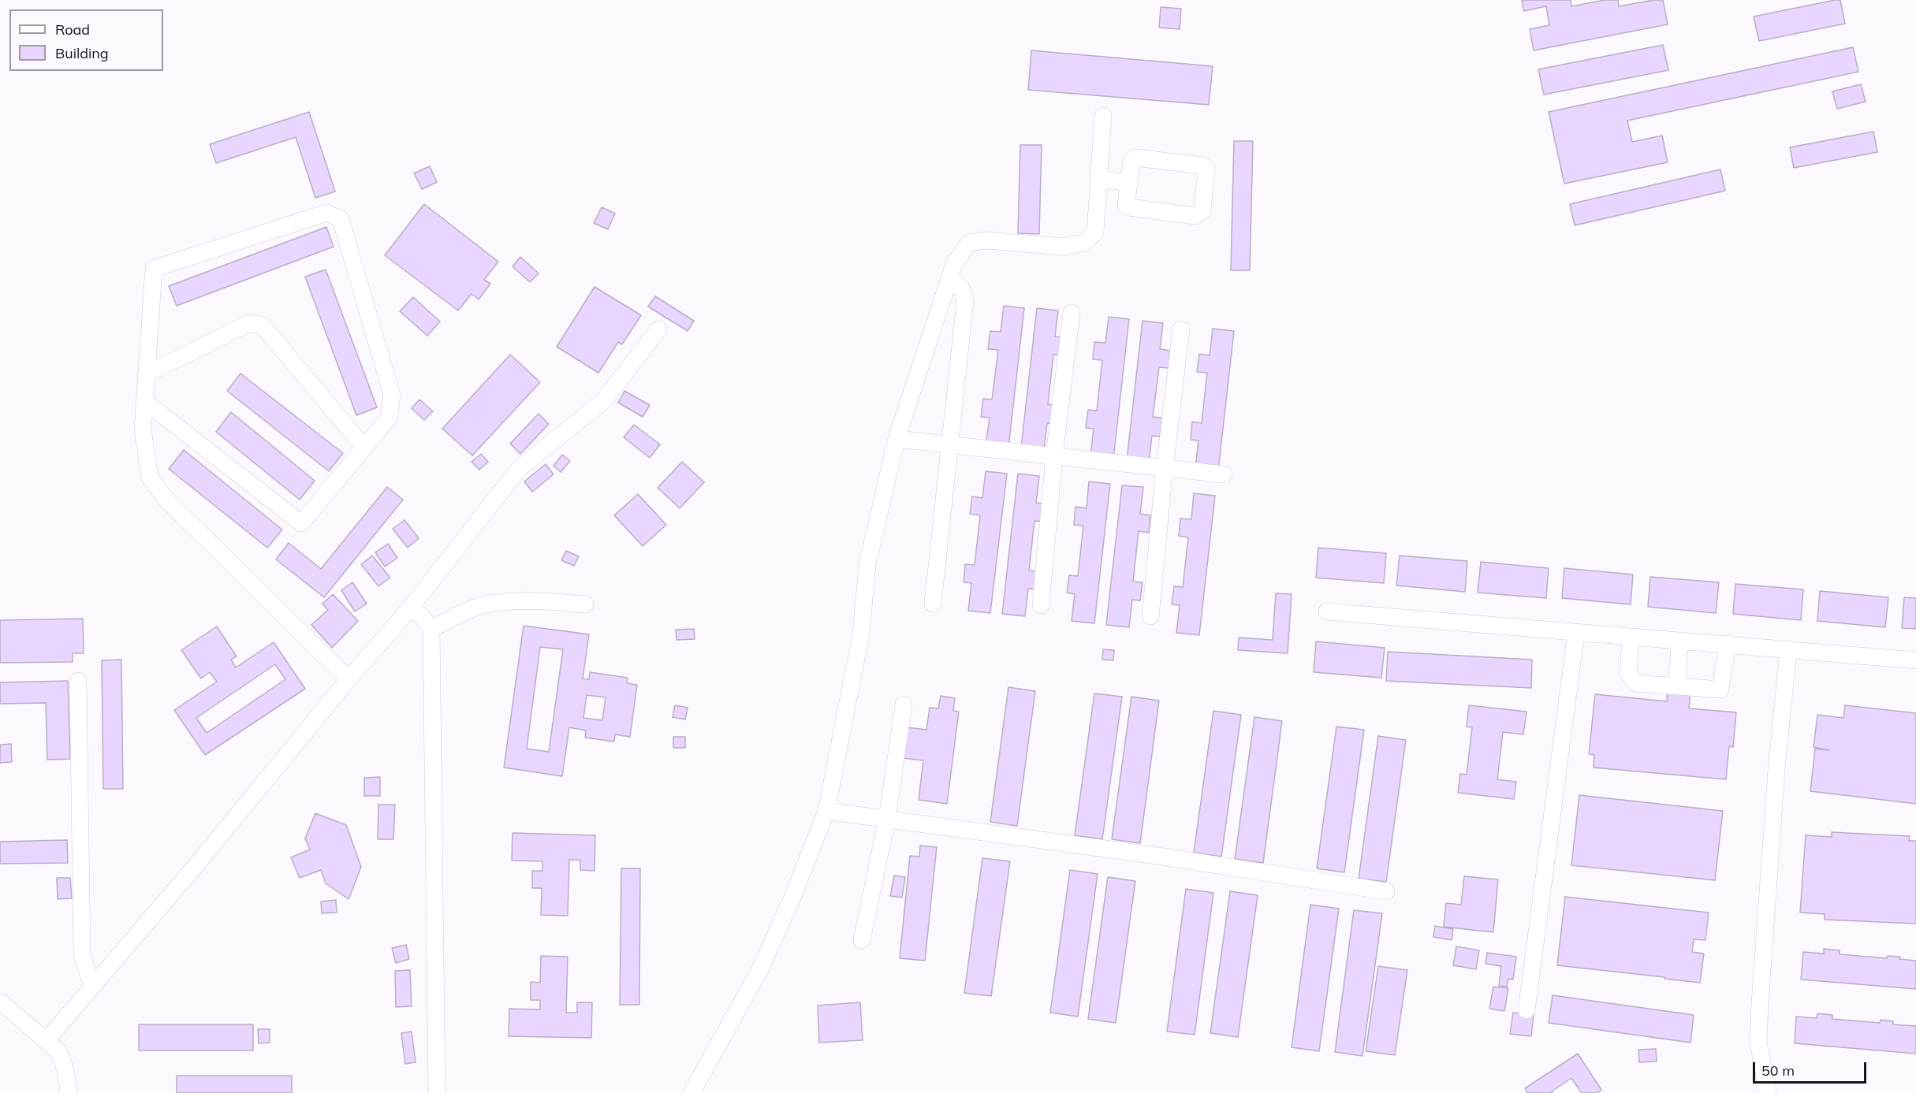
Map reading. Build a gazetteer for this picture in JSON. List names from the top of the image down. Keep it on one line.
{"legend":["Road","Building"],"scale_bar":"50 m"}
